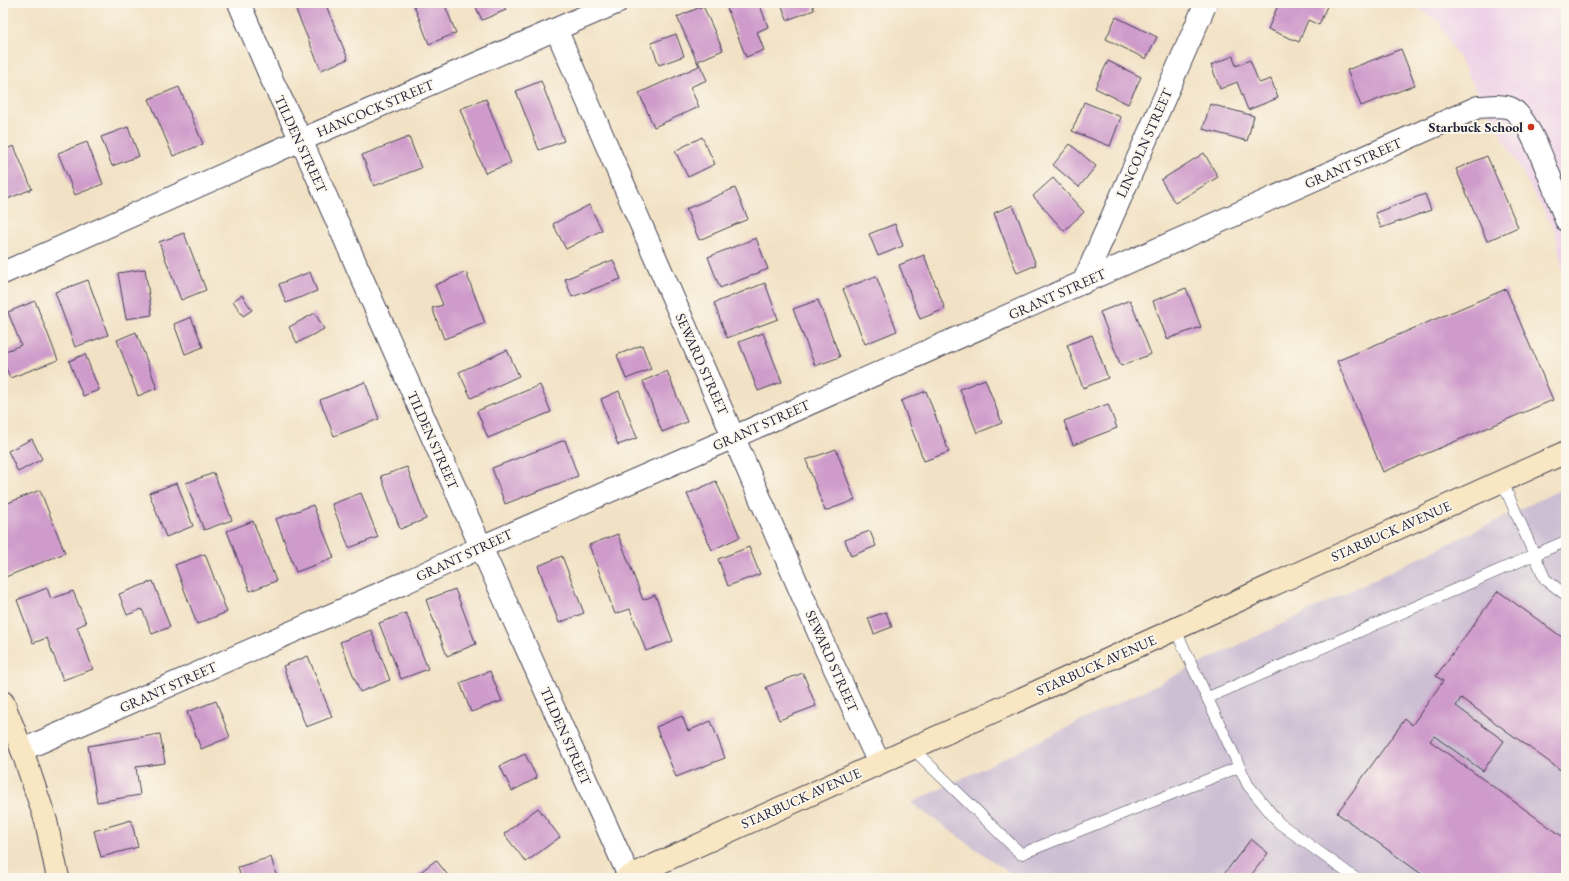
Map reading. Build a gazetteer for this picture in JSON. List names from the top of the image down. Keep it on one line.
{"streets":{"street":["HANCOCK STREET","LINCOLN STREET","TILDEN STREET","GRANT STREET","SEWARD STREET","STARBUCK AVENUE"]},"crossings":[["HANCOCK STREET","TILDEN STREET"],["HANCOCK STREET","SEWARD STREET"],["LINCOLN STREET","GRANT STREET"],["TILDEN STREET","GRANT STREET"],["TILDEN STREET","STARBUCK AVENUE"],["GRANT STREET","SEWARD STREET"],["SEWARD STREET","STARBUCK AVENUE"]],"places":["Starbuck School"]}
